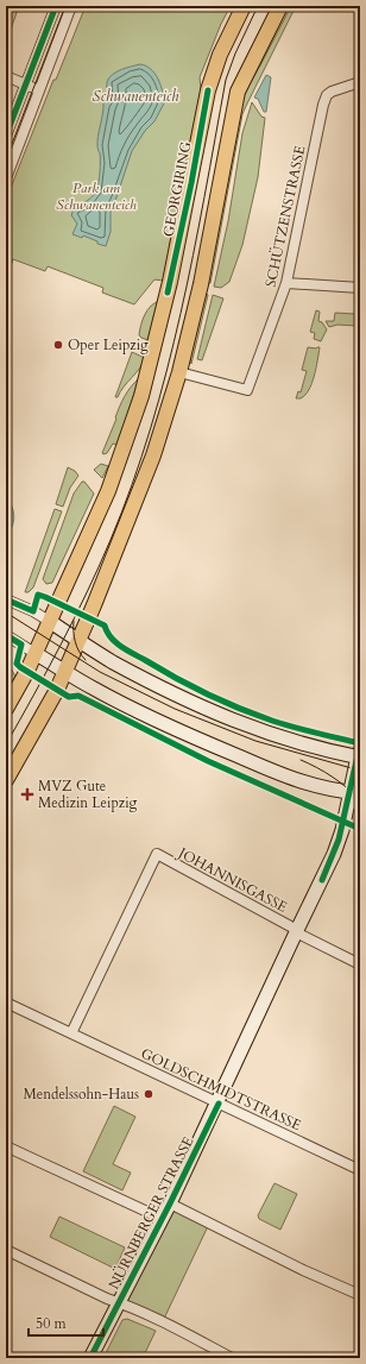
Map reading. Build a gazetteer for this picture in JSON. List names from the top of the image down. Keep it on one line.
{"streets":{"main road":["GEORGIRING","NÜRNBERGER STRASSE"],"street":["SCHÜTZENSTRASSE","JOHANNISGASSE","GOLDSCHMIDTSTRASSE"]},"crossings":[["JOHANNISGASSE","GOLDSCHMIDTSTRASSE"],["JOHANNISGASSE","NÜRNBERGER STRASSE"],["GOLDSCHMIDTSTRASSE","NÜRNBERGER STRASSE"]],"water":["Schwanenteich"],"parks":["Park am Schwanenteich"],"places":{"other":["Oper Leipzig","Mendelssohn-Haus"],"health":["MVZ Gute Medizin Leipzig"]},"scale_bar":"50 m"}
